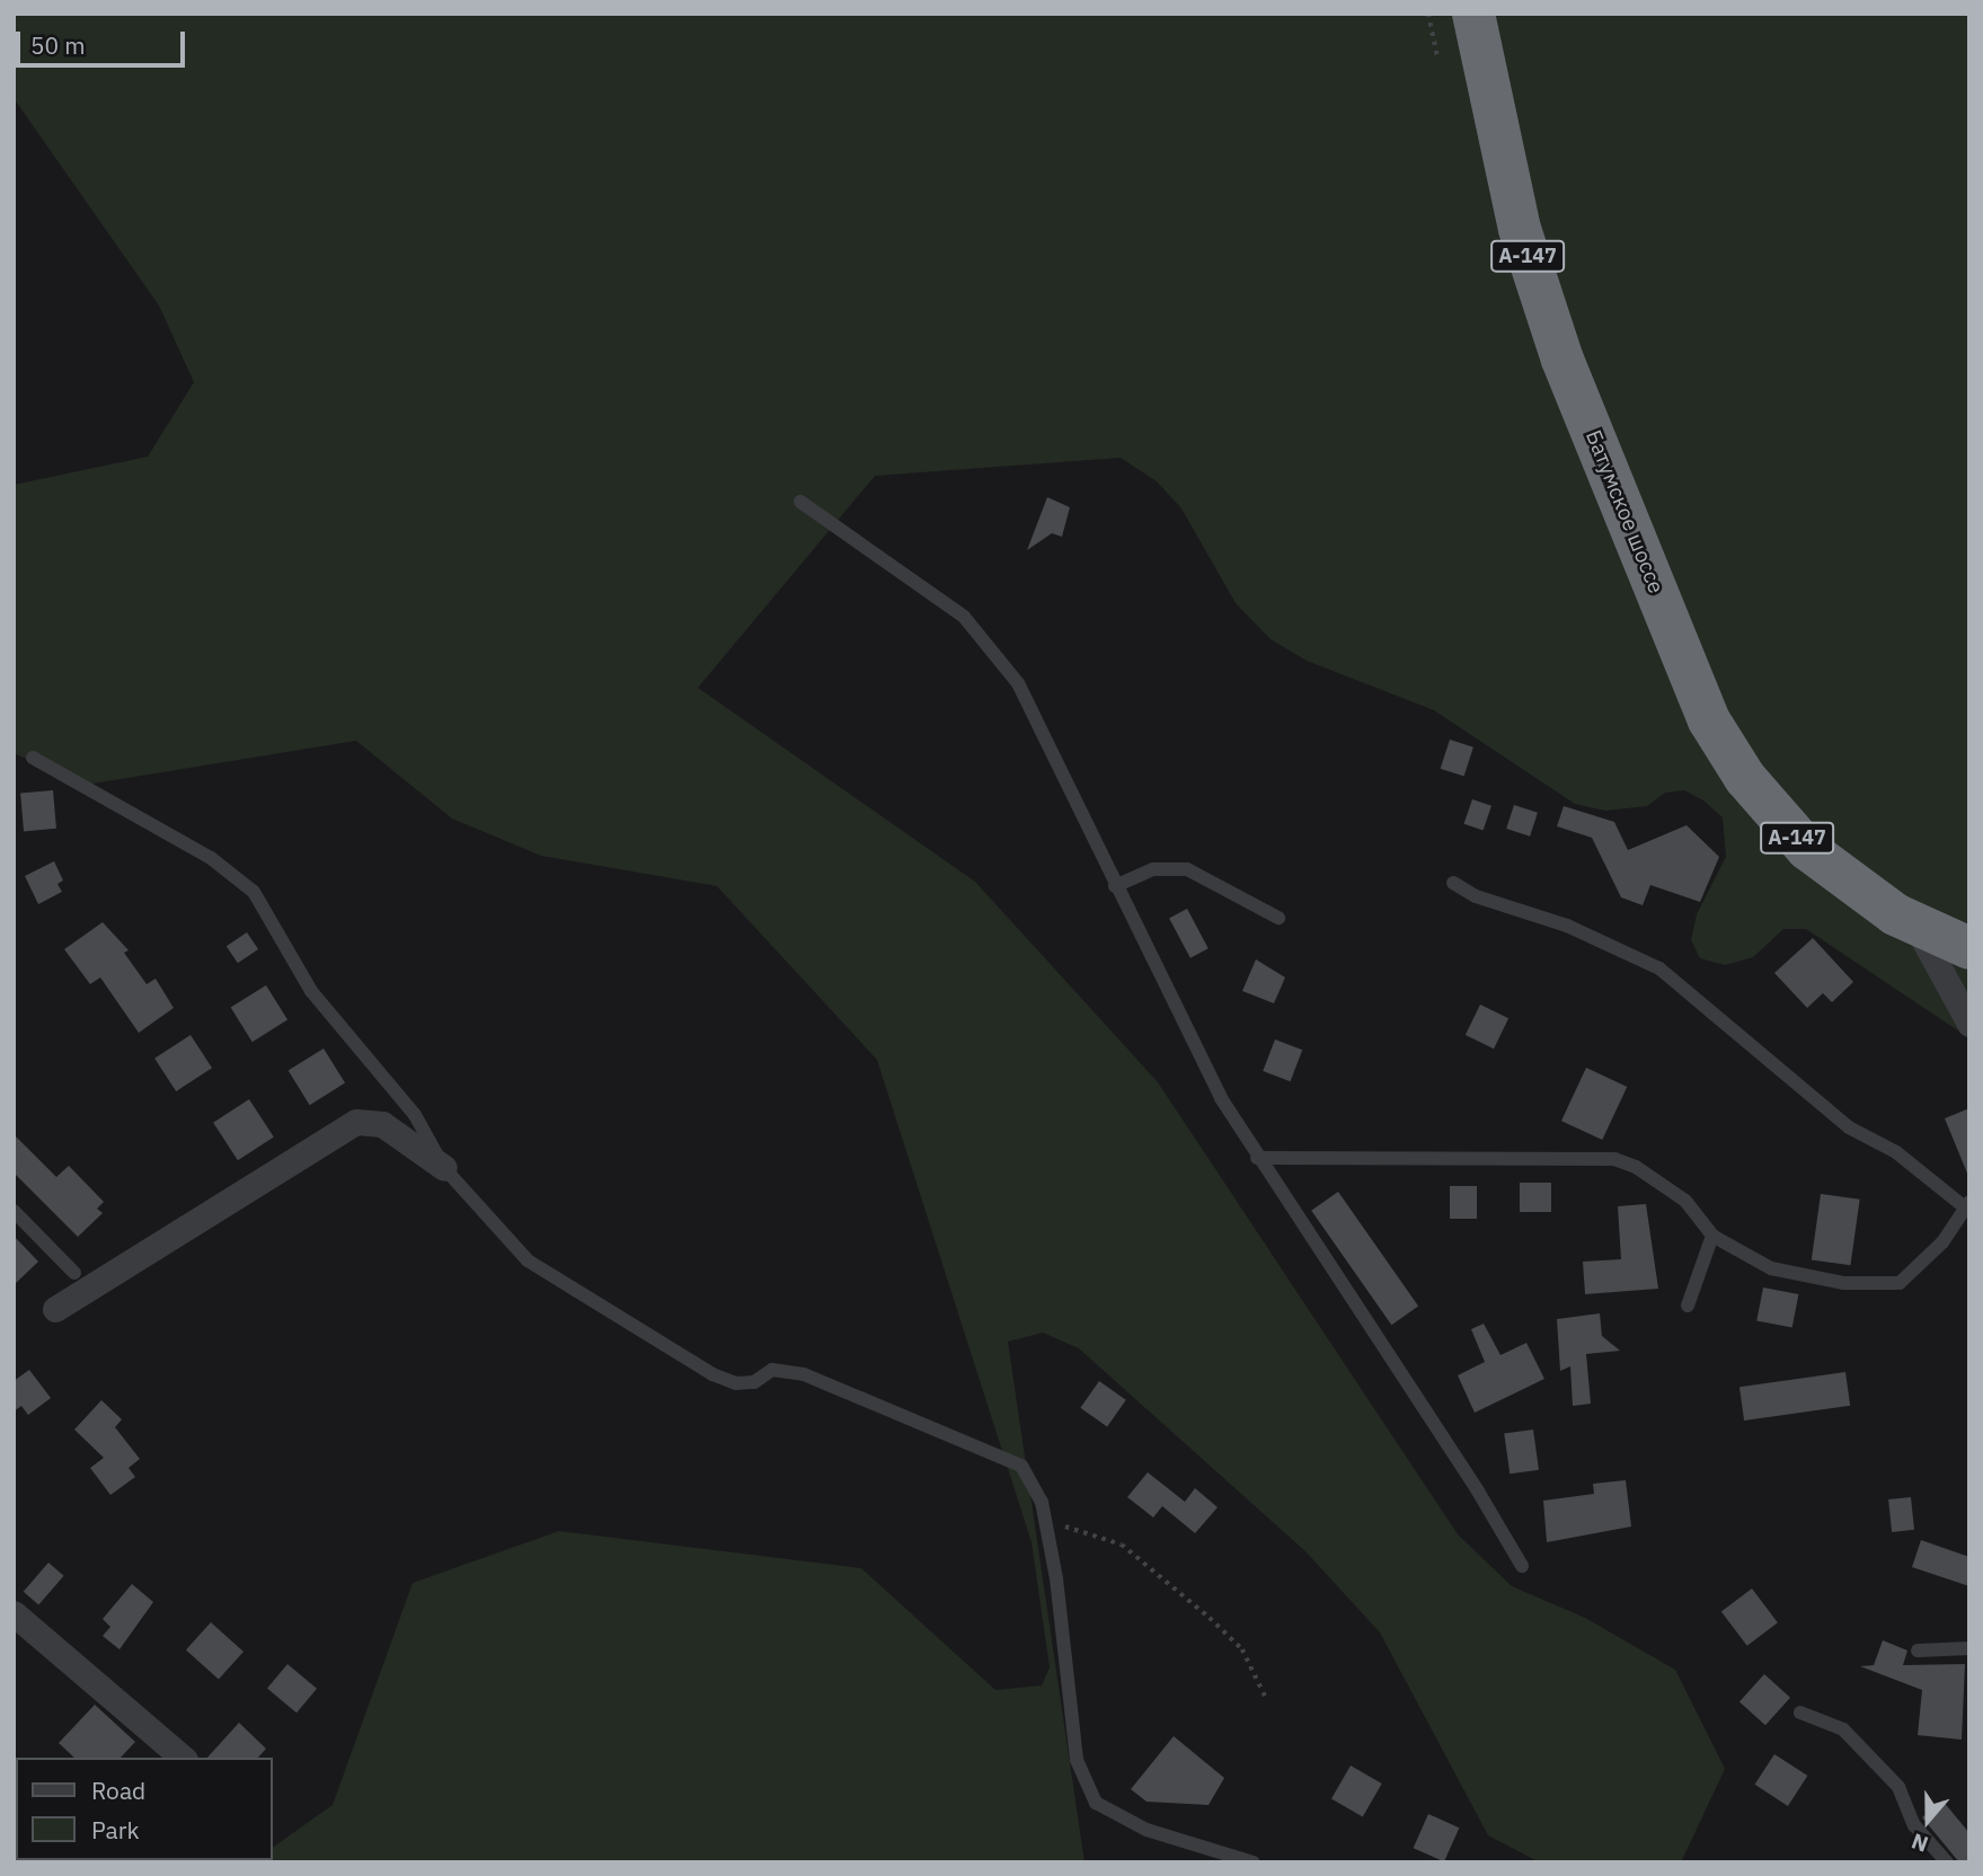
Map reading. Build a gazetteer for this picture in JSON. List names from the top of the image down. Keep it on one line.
{"streets":{"highway":["А-147","Батумское шоссе"]},"legend":["Road","Park"],"scale_bar":"50 m","north":"bottom"}
